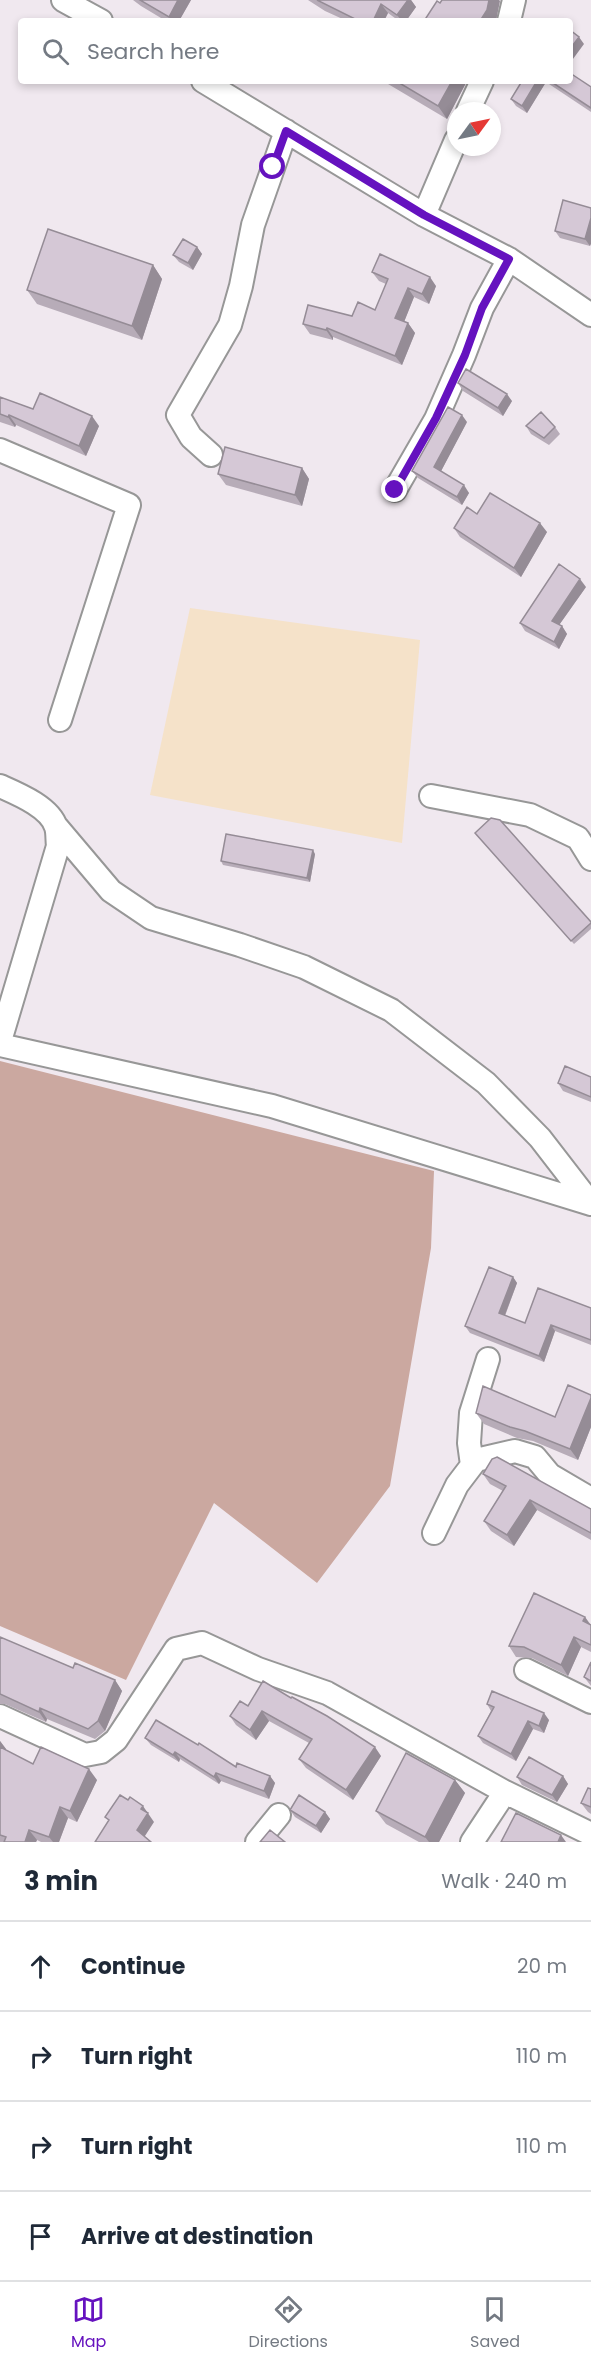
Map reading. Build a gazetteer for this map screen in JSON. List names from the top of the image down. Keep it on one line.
{"north":"top right","page":{"search":"Search here","heading":["3 min","Walk · 240 m"],"list":[["Continue","20 m"],["Turn right","110 m"],["Turn right","110 m"],"Arrive at destination"],"nav":["Map","Directions","Saved"]}}
